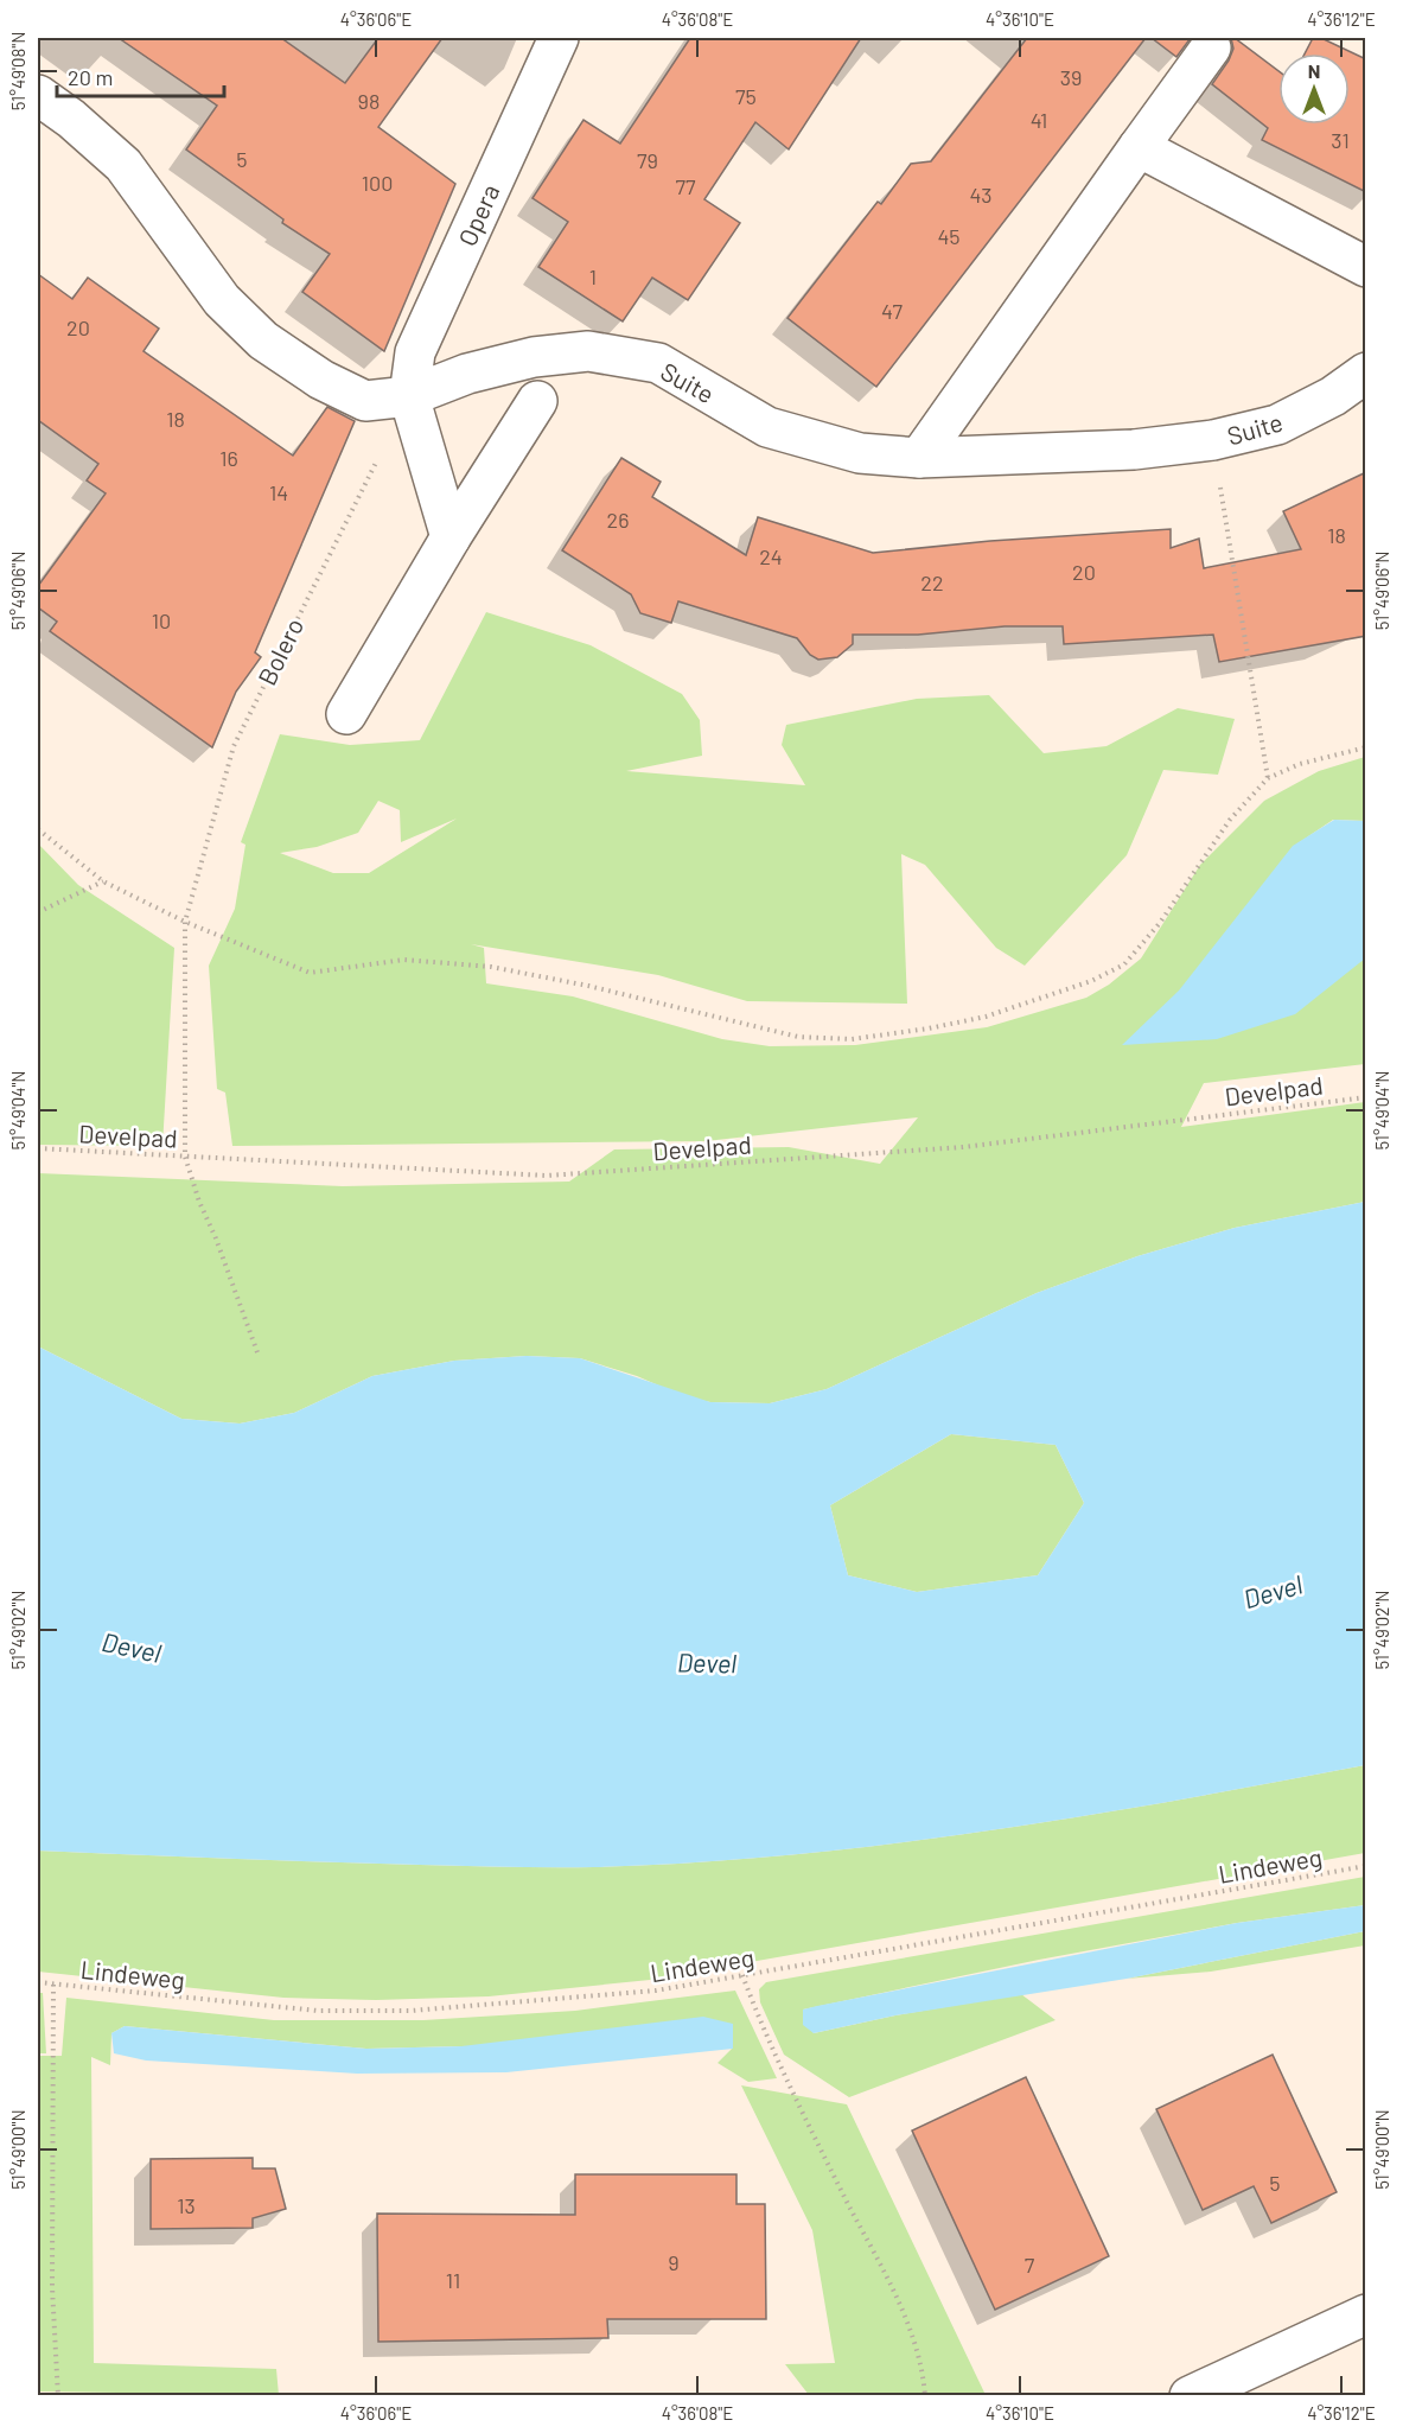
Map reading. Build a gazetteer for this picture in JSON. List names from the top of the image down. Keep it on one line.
{"streets":{"street":["Opera","Suite"],"path":["Bolero","Develpad","Lindeweg"]},"crossings":[["Opera","Suite"],["Opera","Bolero"],["Suite","Bolero"],["Bolero","Develpad"]],"water":["Devel"],"house_numbers":["39","75","98","41","31","5","79","100","77","43","45","1","47","20","18","16","14","26","18","24","20","22","10","5","13","9","7","11"],"scale_bar":"20 m","north":"top","coordinates":["4°36'06\"E","4°36'08\"E","4°36'10\"E","4°36'12\"E","51°49'08\"N","51°49'06\"N","51°49'04\"N","51°49'02\"N","51°49'00\"N"]}
